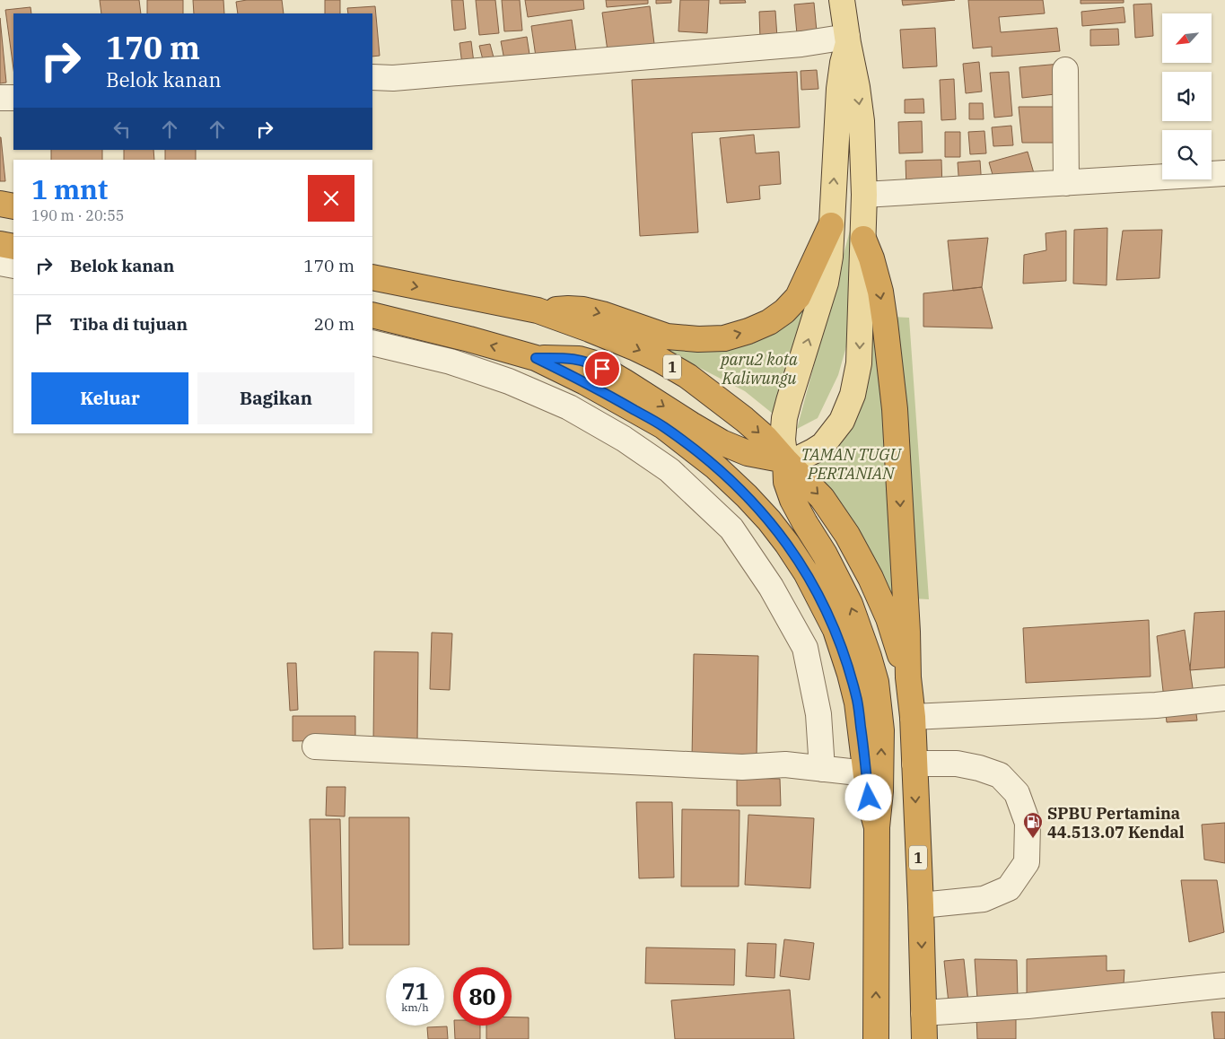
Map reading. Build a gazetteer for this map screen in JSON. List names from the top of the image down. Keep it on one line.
{"streets":{"highway":["1"]},"parks":["paru2 kota Kaliwungu","TAMAN TUGU PERTANIAN"],"places":{"fuel station":["SPBU Pertamina 44.513.07 Kendal"]},"north":"bottom left","page":{"turn":["170 m","Belok kanan"],"heading":["1 mnt","190 m · 20:55"],"list":[{"name":"Belok kanan","value":"170 m"},{"name":"Tiba di tujuan","value":"20 m"}],"buttons":["Keluar","Bagikan"],"speed":"71 km/h","limit":"80"}}
